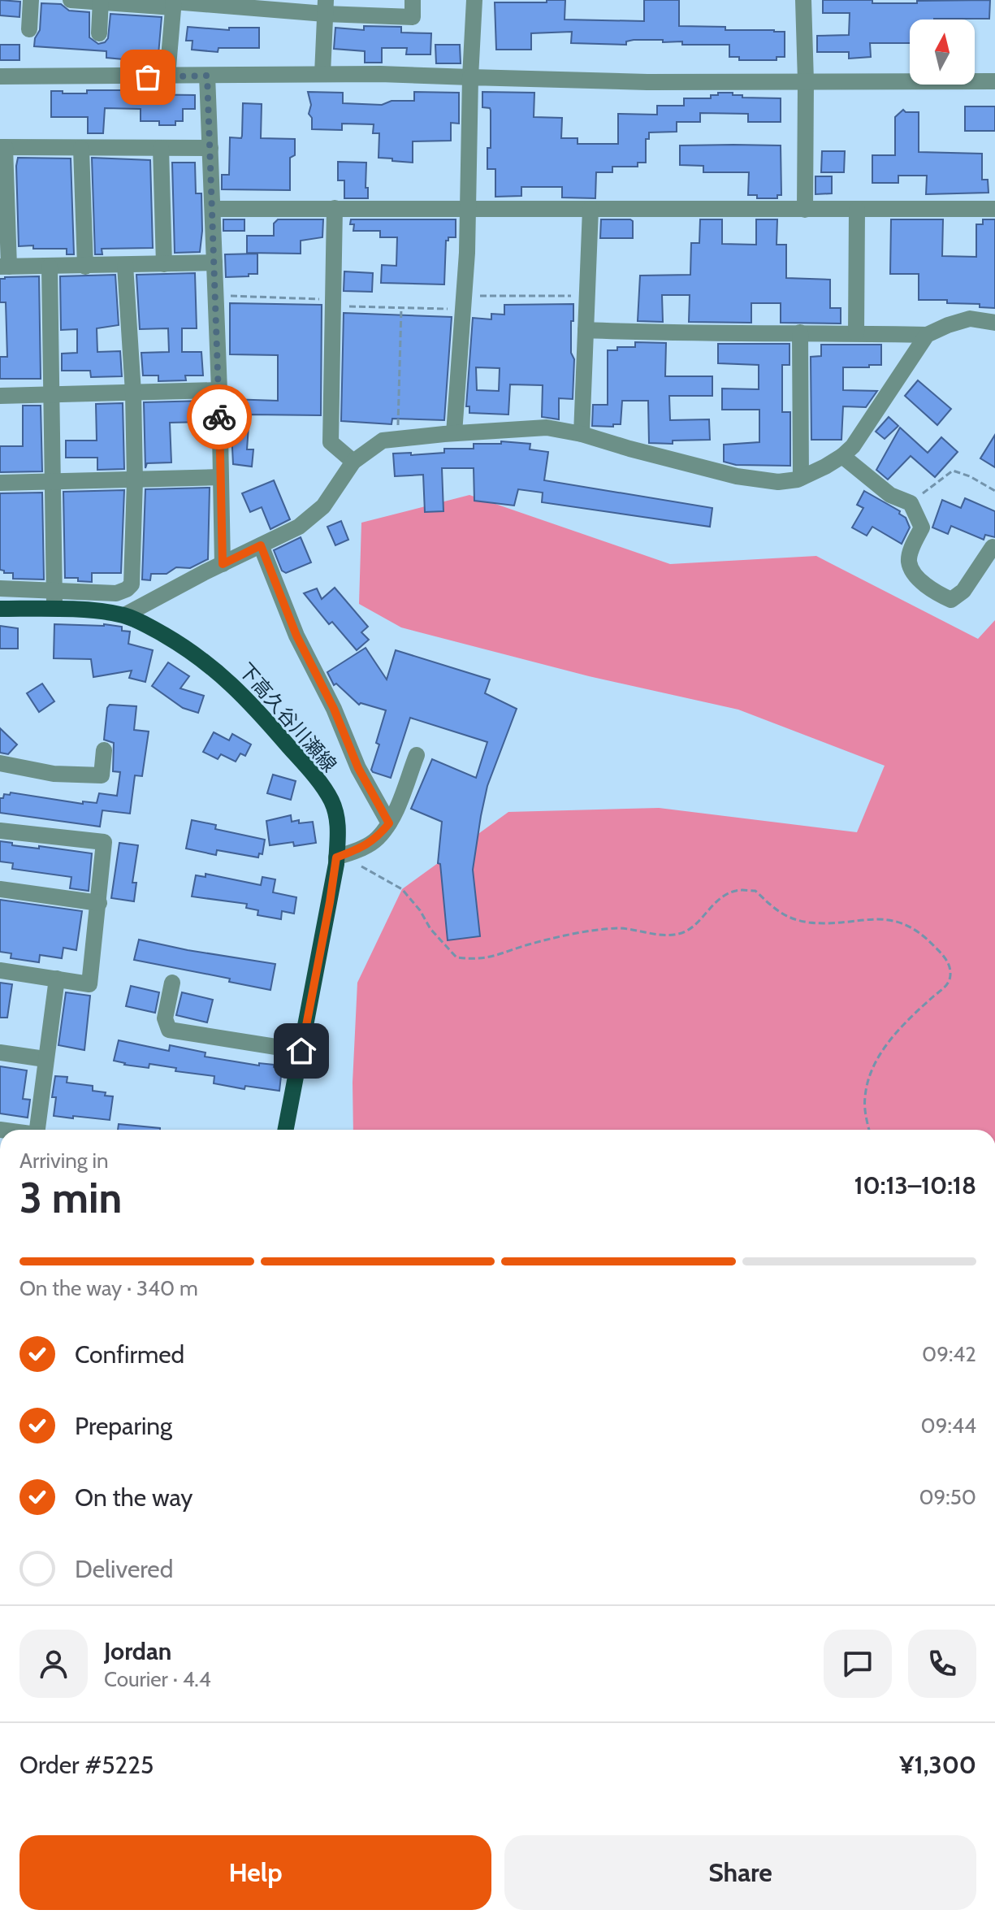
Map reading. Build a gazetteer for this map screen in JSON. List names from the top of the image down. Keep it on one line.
{"streets":{"main road":["下高久谷川瀬線"]},"north":"top","page":{"heading":["3 min","Arriving in","10:13–10:18"],"panel":["Jordan","Courier · 4.4","Order #5225","¥1,300"],"bar":"On the way · 340 m","list":[["Confirmed","09:42"],["Preparing","09:44"],["On the way","09:50"],"Delivered"],"buttons":["Help","Share"]}}
